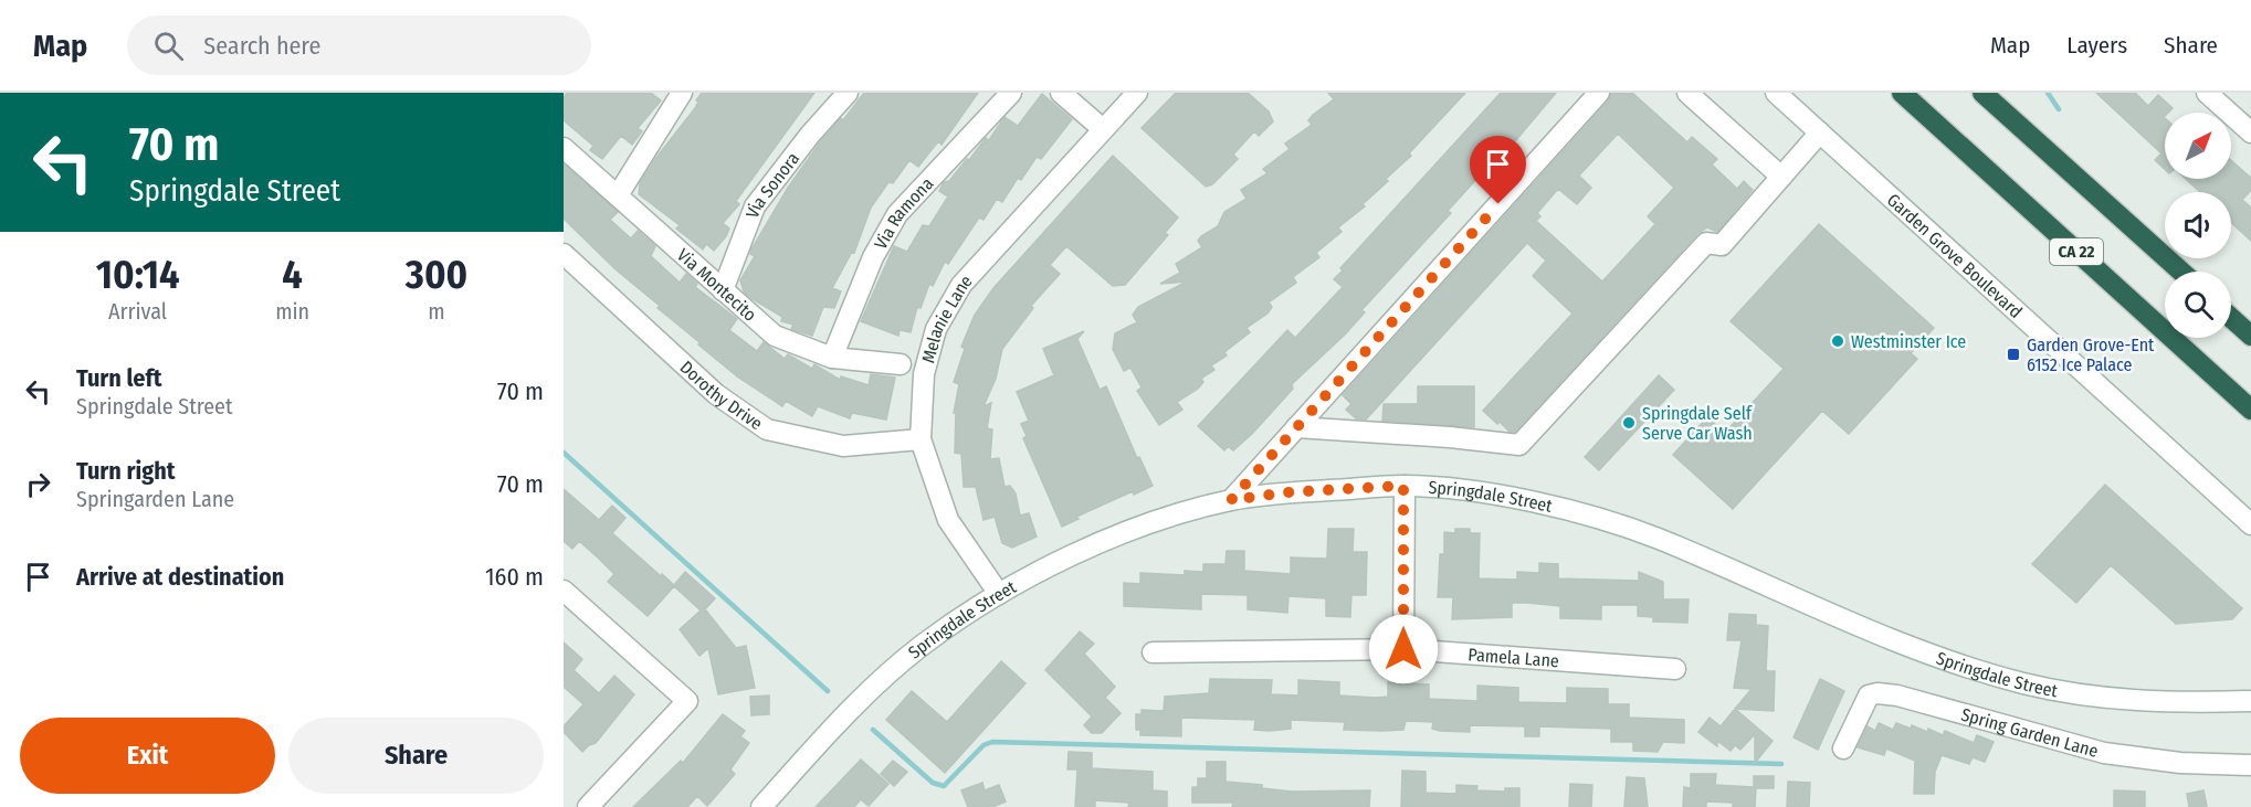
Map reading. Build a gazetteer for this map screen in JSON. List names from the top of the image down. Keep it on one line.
{"streets":{"highway":["CA 22"],"street":["Via Sonora","Via Ramona","Garden Grove Boulevard","Via Montecito","Melanie Lane","Dorothy Drive","Springdale Street","Pamela Lane","Spring Garden Lane"]},"crossings":[["Via Sonora","Via Montecito"],["Via Ramona","Via Montecito"],["Melanie Lane","Dorothy Drive"],["Melanie Lane","Springdale Street"]],"places":{"other":["Westminster Ice","Springdale Self Serve Car Wash"],"transit":["Garden Grove-Ent 6152 Ice Palace"]},"north":"top right","page":{"header":"Map","search":"Search here","nav":["Map","Layers","Share"],"turn":["70 m","Springdale Street"],"eta":["10:14","Arrival","4","min","300","m"],"list":[{"name":"Turn left","note":"Springdale Street","value":"70 m"},{"name":"Turn right","note":"Springarden Lane","value":"70 m"},{"name":"Arrive at destination","value":"160 m"}],"buttons":["Exit","Share"]}}
